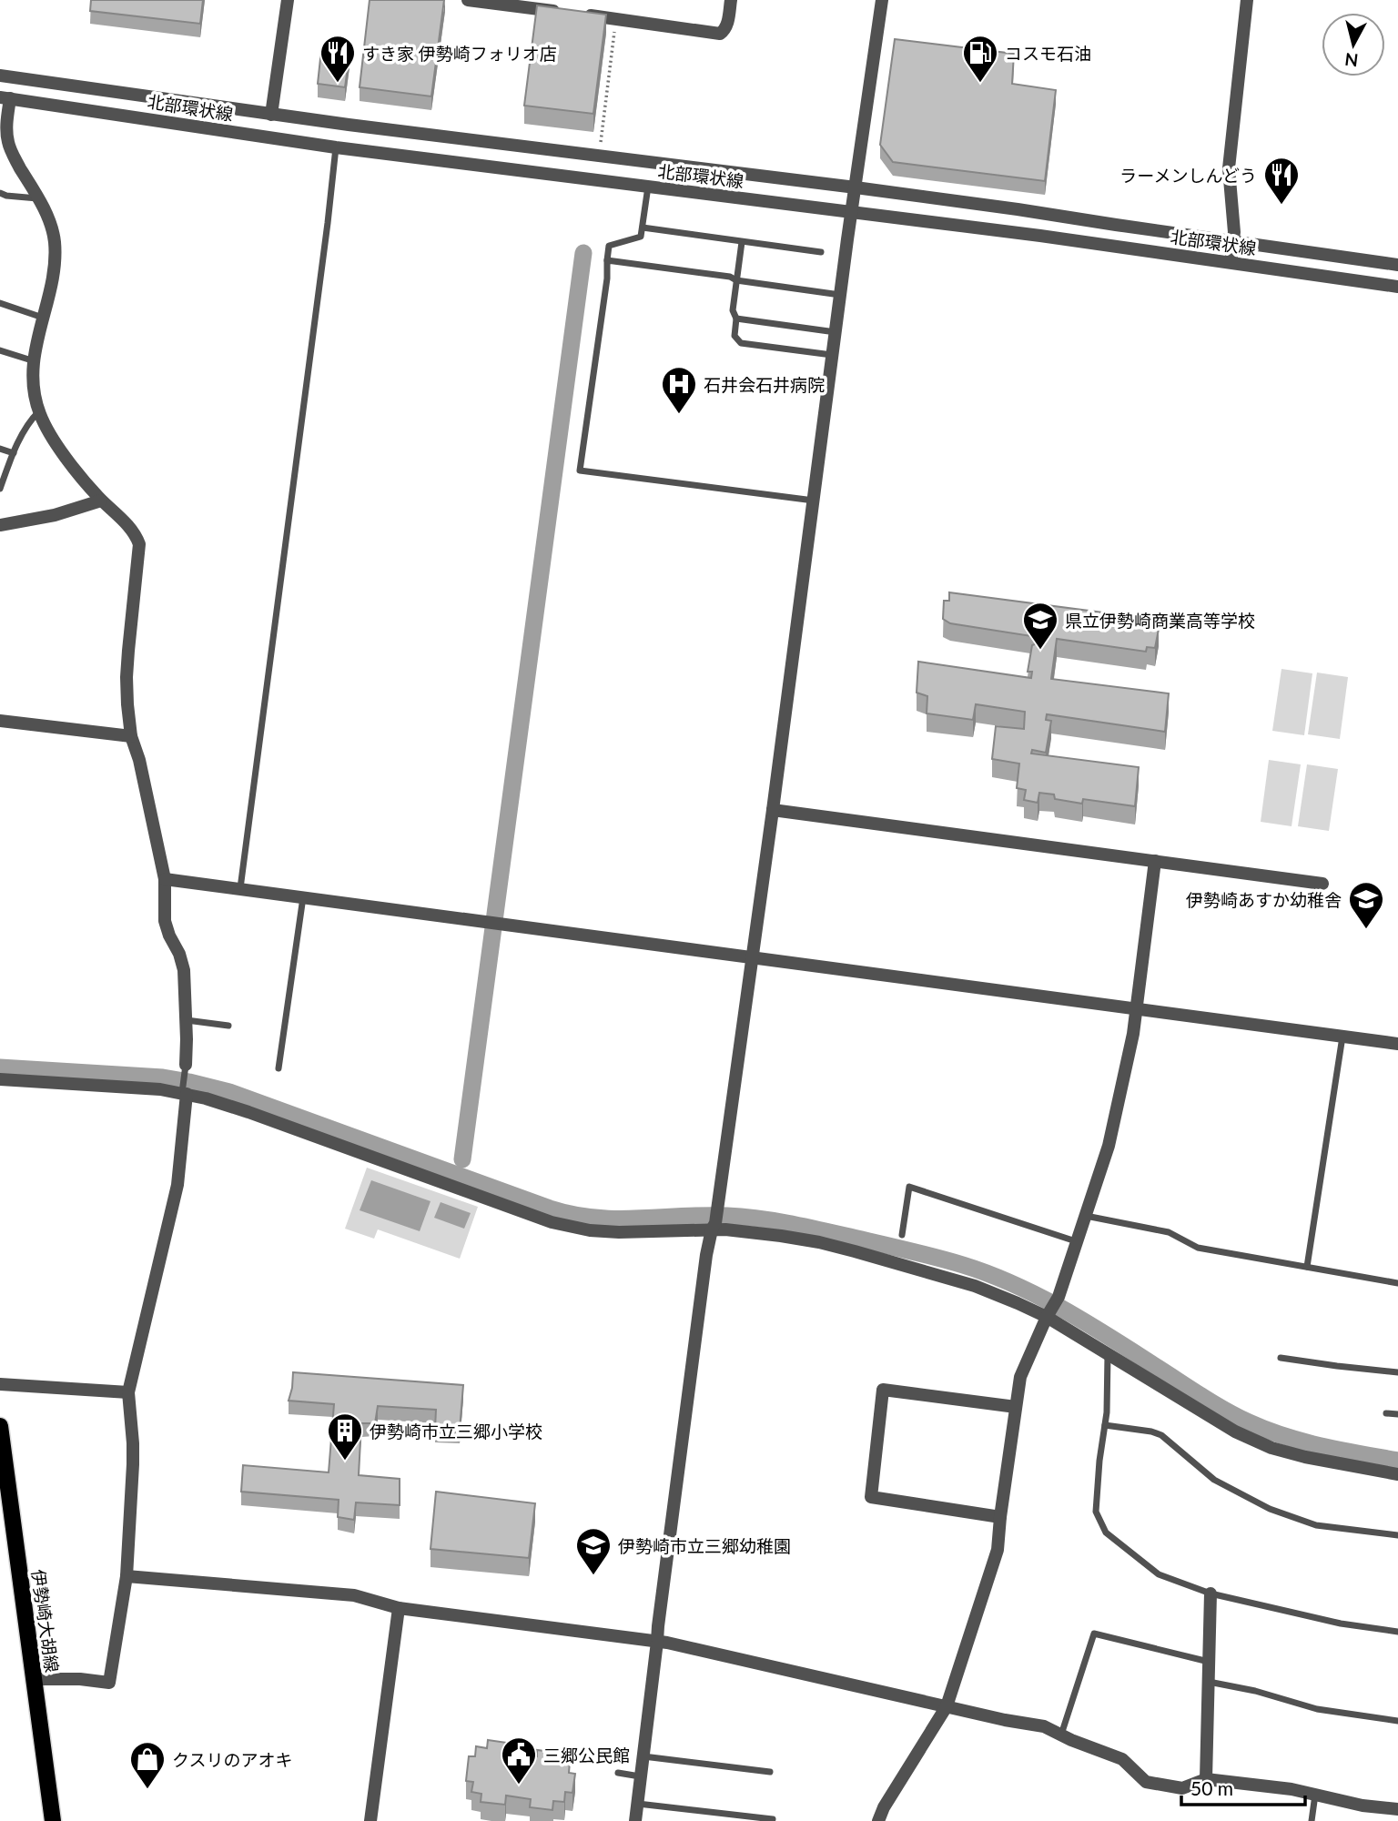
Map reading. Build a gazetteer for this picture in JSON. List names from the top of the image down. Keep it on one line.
{"streets":{"main road":["伊勢崎大胡線"],"street":["北部環状線"]},"places":{"restaurant":["すき家 伊勢崎フォリオ店","ラーメンしんどう"],"fuel station":["コスモ石油"],"hospital":["石井会石井病院"],"school or university":["県立伊勢崎商業高等学校","伊勢崎あすか幼稚舎","伊勢崎市立三郷幼稚園"],"building":["伊勢崎市立三郷小学校"],"public building":["三郷公民館"],"shop":["クスリのアオキ"]},"scale_bar":"50 m","north":"bottom"}
